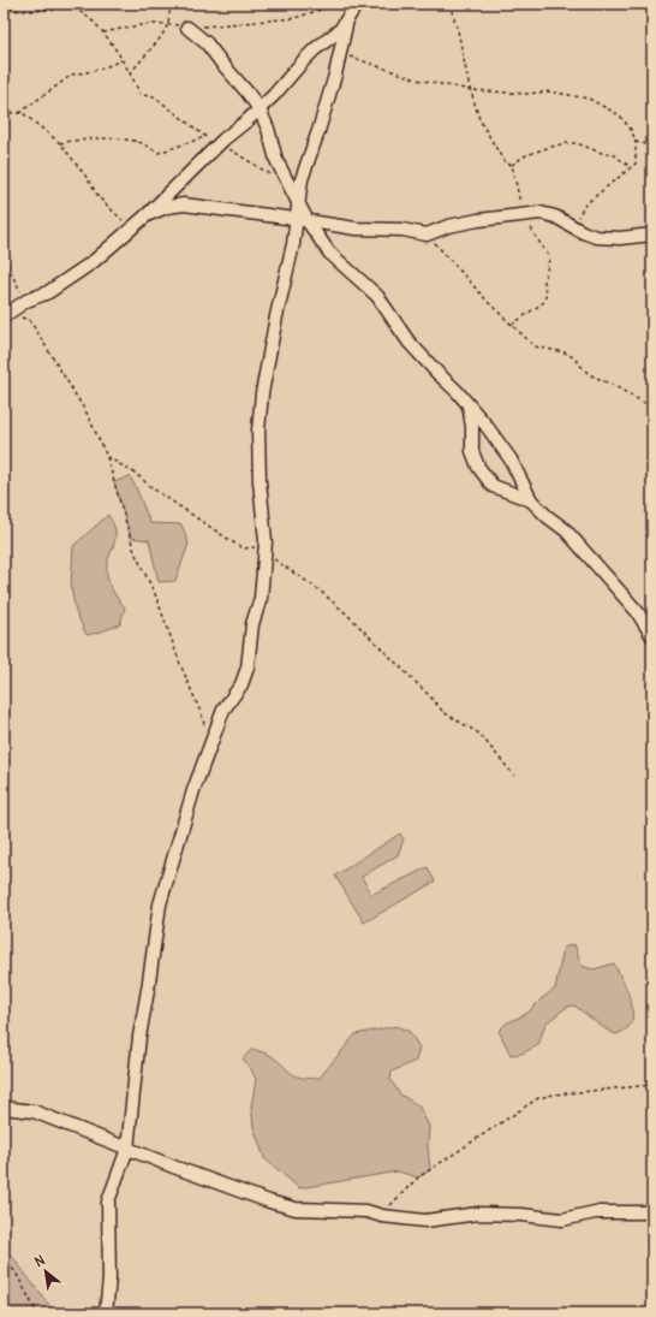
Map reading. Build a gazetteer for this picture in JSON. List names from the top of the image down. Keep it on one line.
{"north":"top left"}
